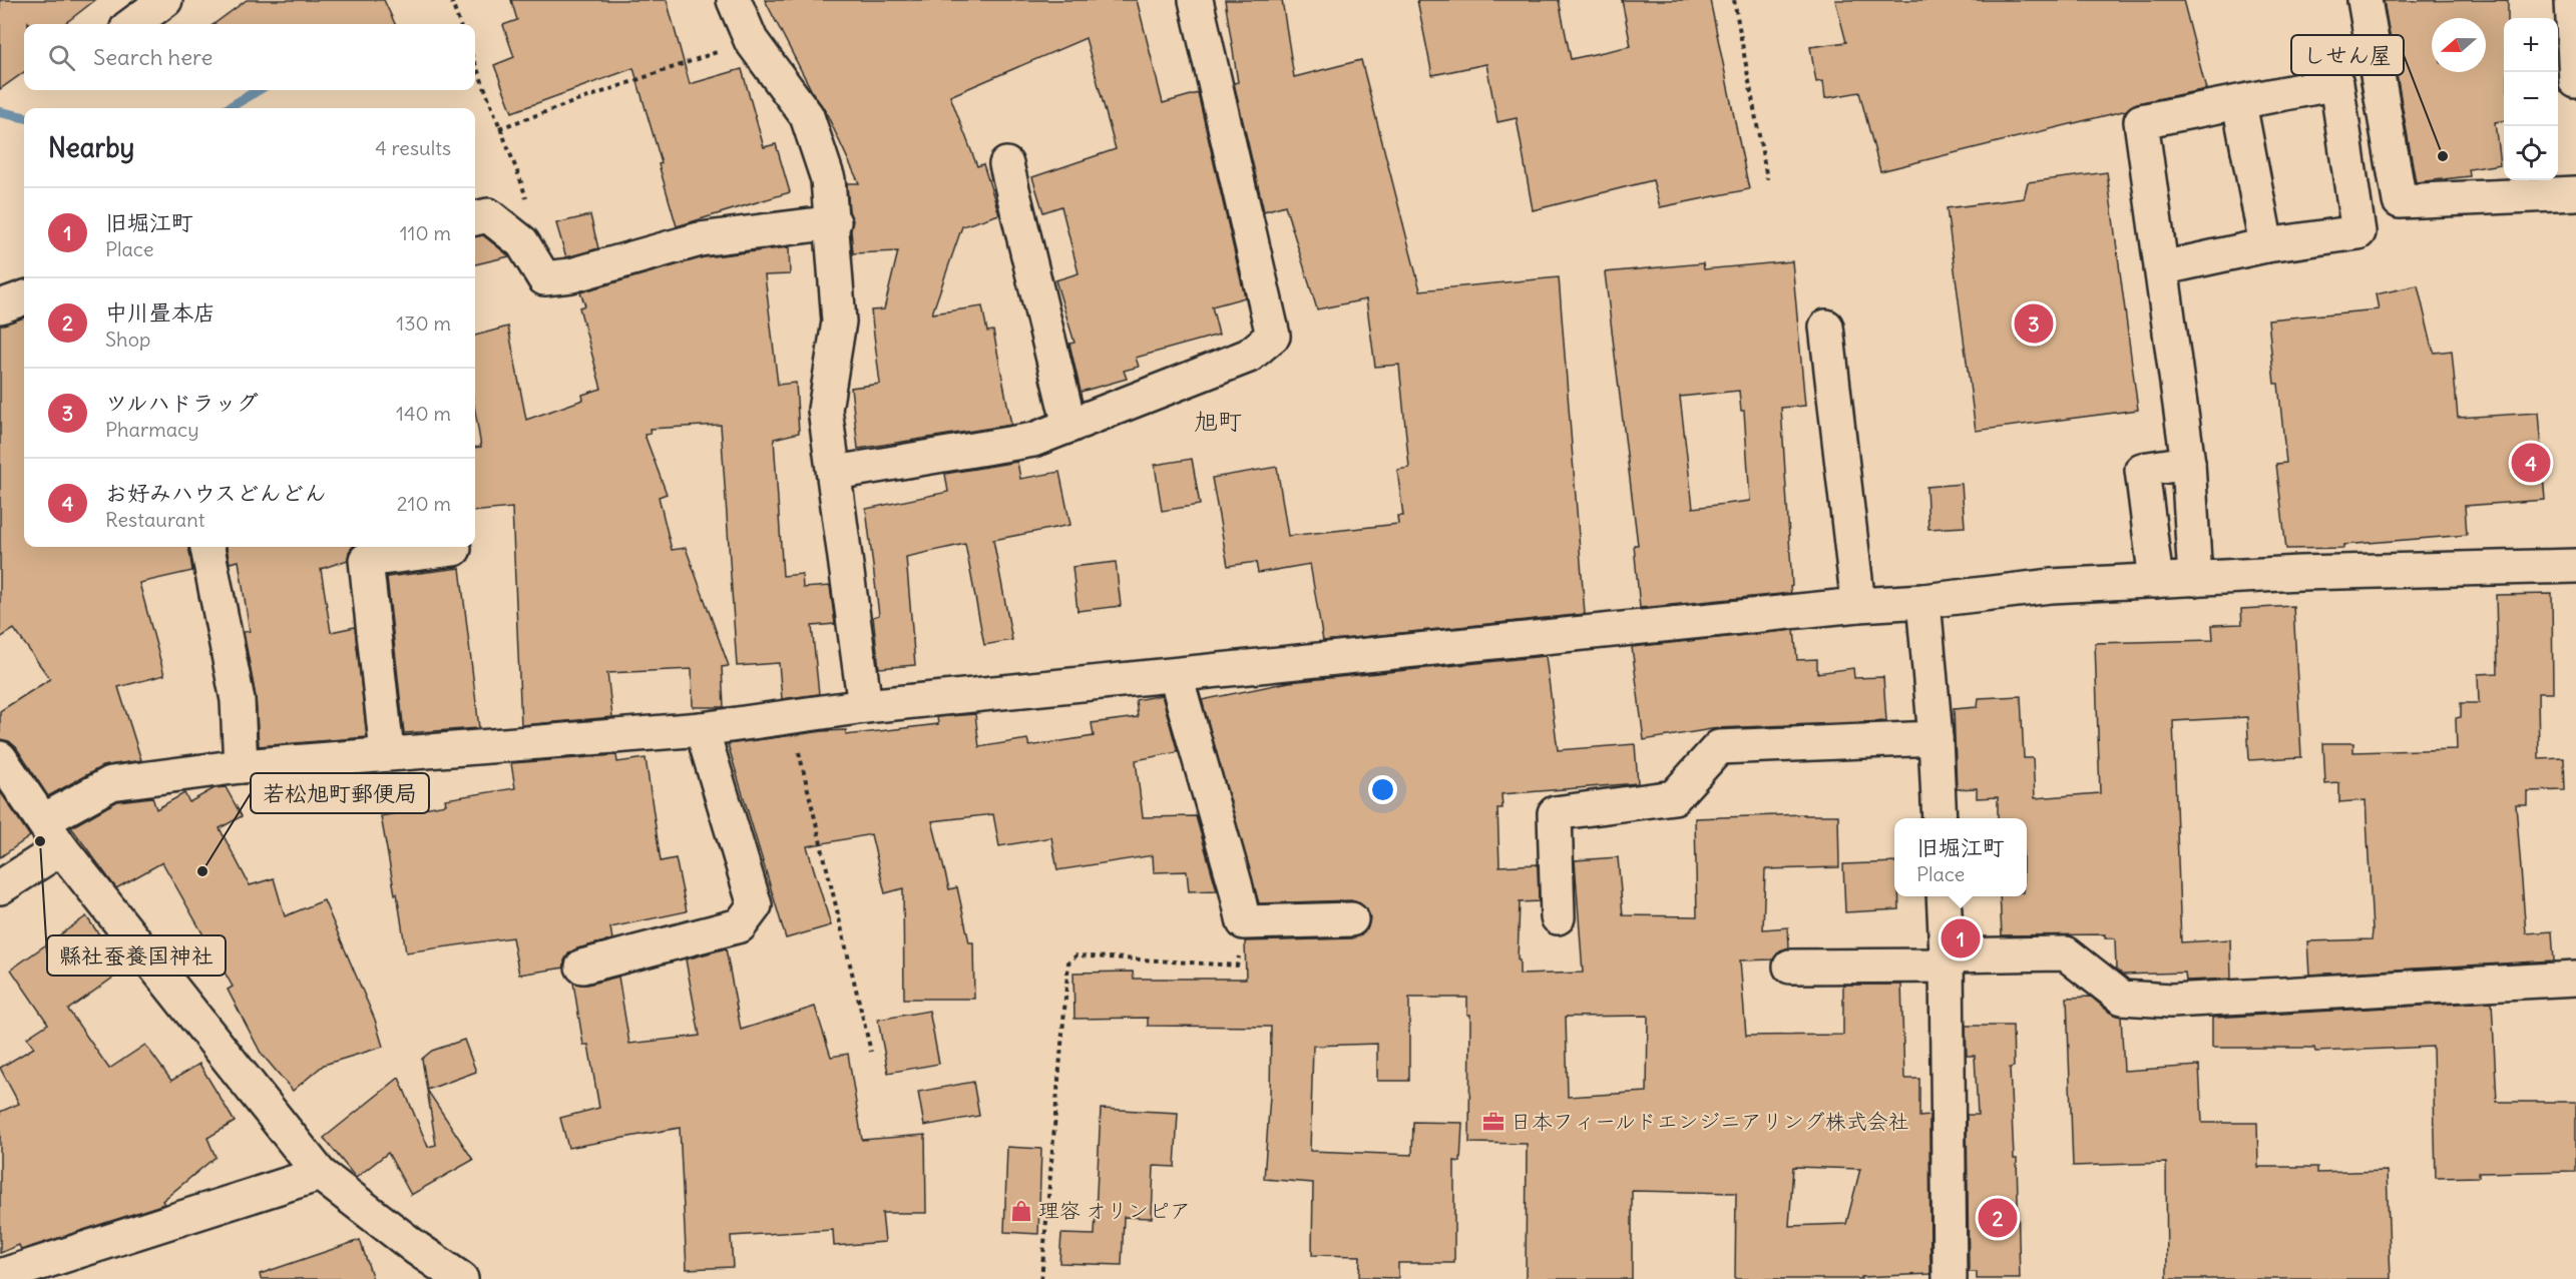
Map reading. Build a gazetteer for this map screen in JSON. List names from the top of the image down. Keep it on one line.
{"districts":["旭町"],"places":{"other":["しせん屋","縣社蚕養国神社","若松旭町郵便局"],"office":["日本フィールドエンジニアリング株式会社"],"shop":["理容 オリンピア"]},"north":"left","page":{"map_buttons":["+","−"],"search":"Search here","heading":["Nearby","4 results"],"list":[{"mark":"1","name":"旧堀江町","note":"Place","value":"110 m"},{"mark":"2","name":"中川畳本店","note":"Shop","value":"130 m"},{"mark":"3","name":"ツルハドラッグ","note":"Pharmacy","value":"140 m"},{"mark":"4","name":"お好みハウスどんどん","note":"Restaurant","value":"210 m"}],"pins":["3","4","1","2"],"popup":["旧堀江町","Place"]}}
